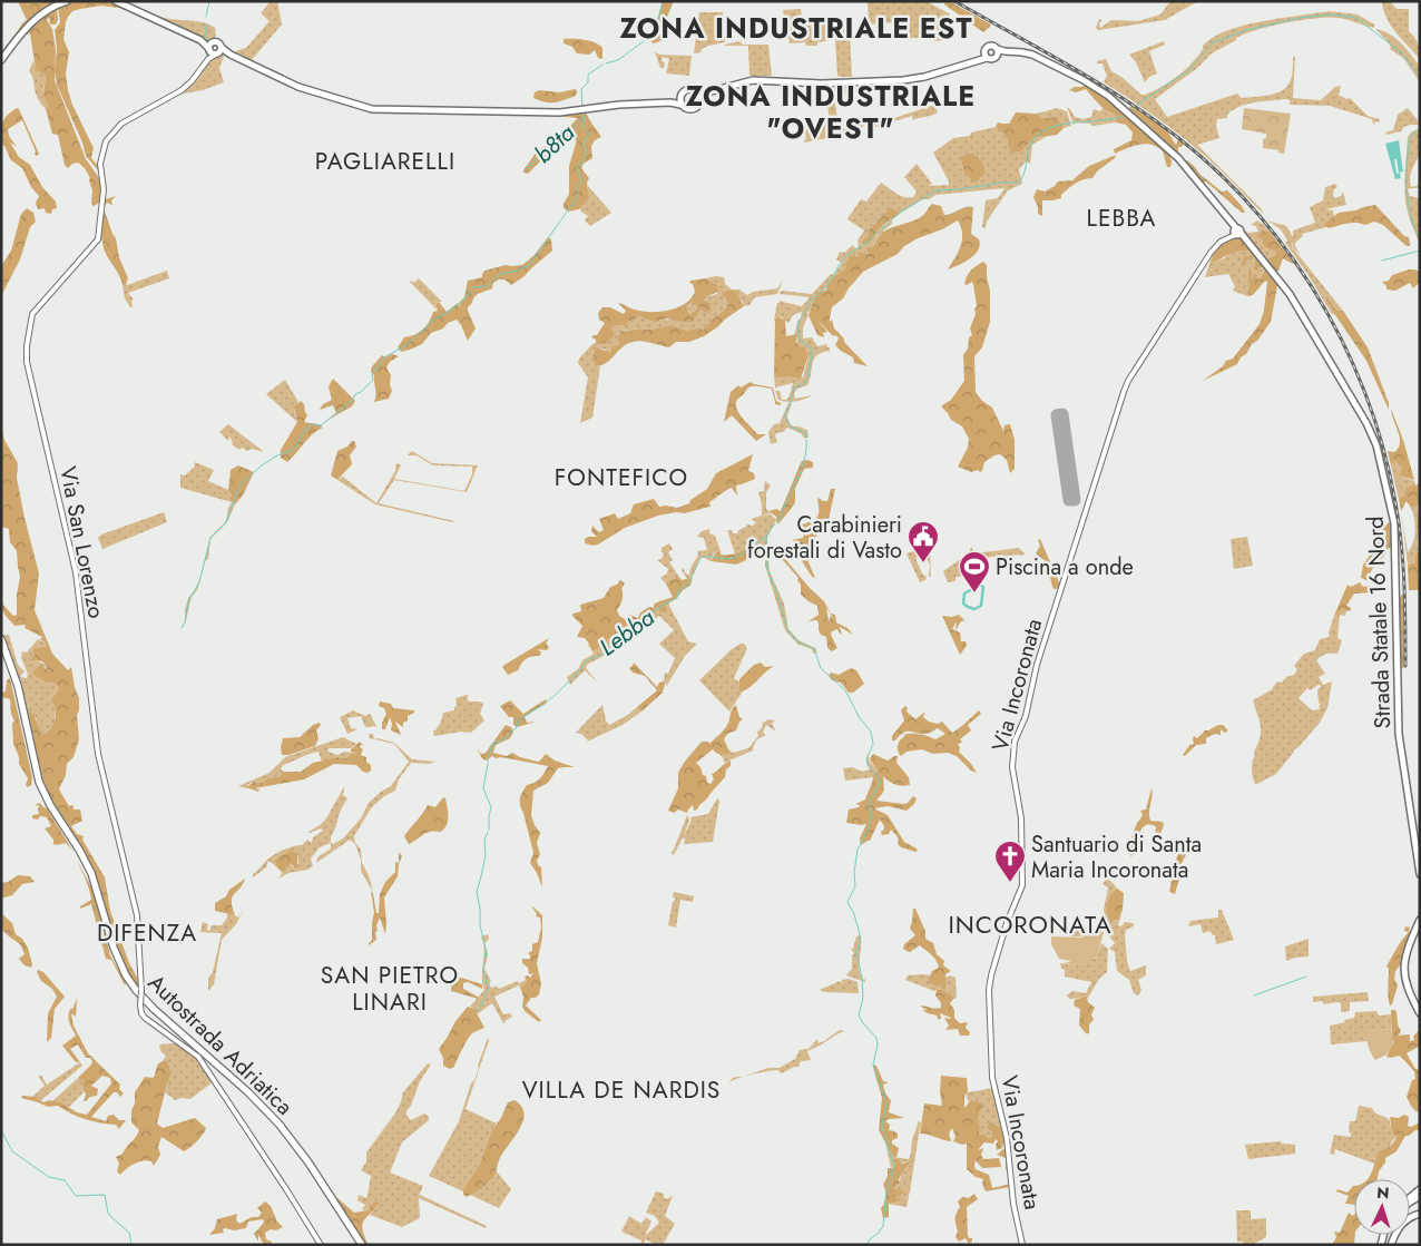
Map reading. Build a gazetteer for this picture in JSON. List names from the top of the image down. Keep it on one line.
{"streets":{"highway":["Autostrada Adriatica"],"main road":["Via San Lorenzo","Strada Statale 16 Nord","Via Incoronata"]},"crossings":[["Strada Statale 16 Nord","Via Incoronata"]],"districts":["ZONA INDUSTRIALE EST","ZONA INDUSTRIALE \"OVEST\"","PAGLIARELLI","LEBBA","FONTEFICO","INCORONATA","DIFENZA","SAN PIETRO LINARI","VILLA DE NARDIS"],"water":["b8ta","Lebba"],"places":{"public building":["Carabinieri forestali di Vasto"],"sports":["Piscina a onde"],"church":["Santuario di Santa Maria Incoronata"]},"north":"top"}
